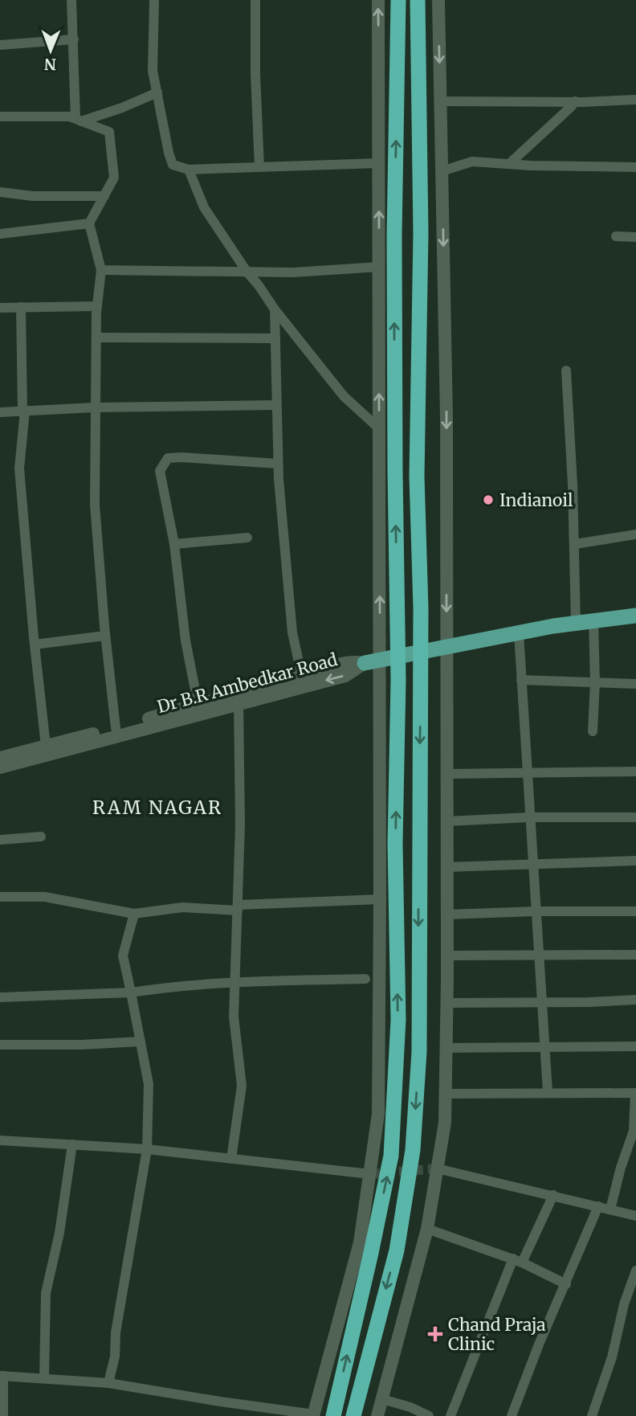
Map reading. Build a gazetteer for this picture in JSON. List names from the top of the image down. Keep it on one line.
{"streets":{"street":["Dr B.R Ambedkar Road"]},"districts":["RAM NAGAR"],"places":{"other":["Indianoil"],"health":["Chand Praja Clinic"]},"north":"bottom"}
